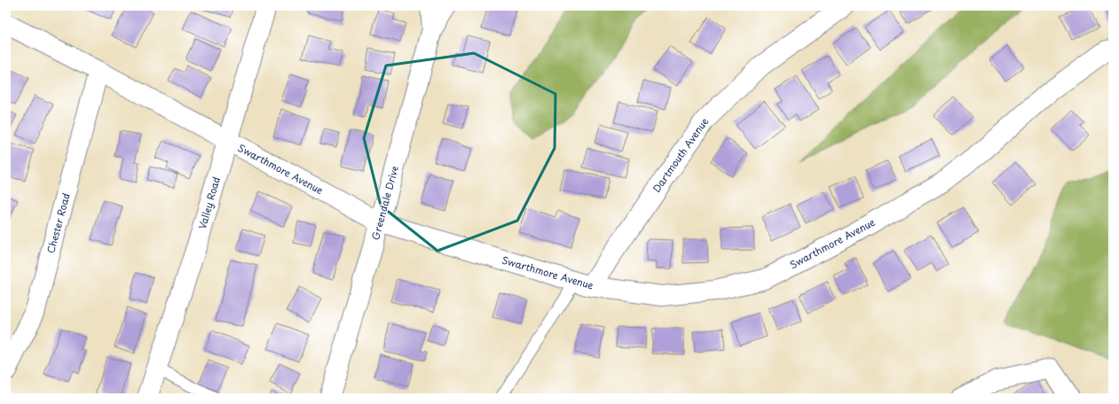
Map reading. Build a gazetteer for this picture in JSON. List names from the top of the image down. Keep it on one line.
{"streets":{"street":["Dartmouth Avenue","Swarthmore Avenue","Valley Road","Greendale Drive","Chester Road"]},"crossings":[["Dartmouth Avenue","Swarthmore Avenue"],["Swarthmore Avenue","Valley Road"],["Swarthmore Avenue","Greendale Drive"],["Swarthmore Avenue","Chester Road"]]}
